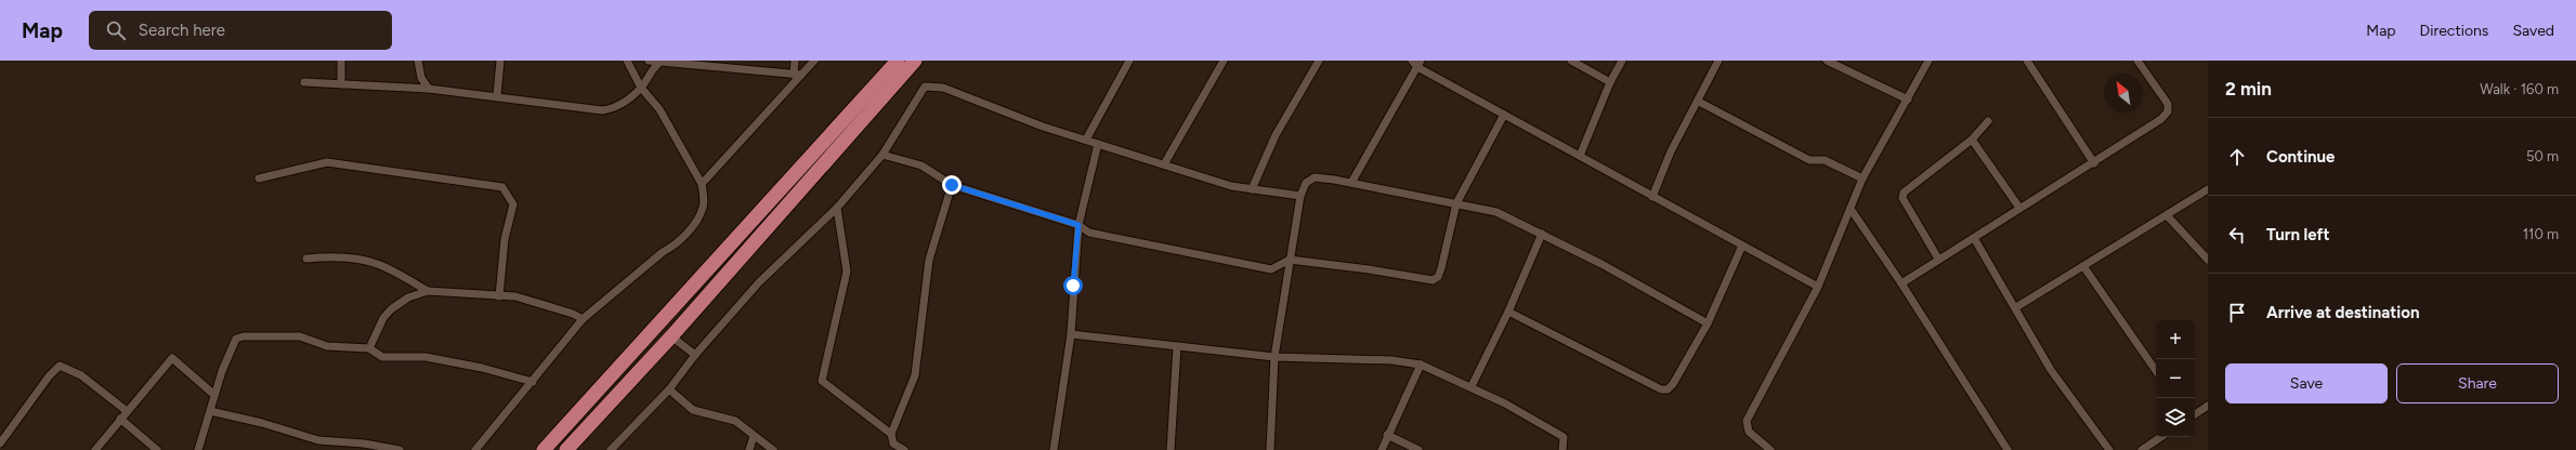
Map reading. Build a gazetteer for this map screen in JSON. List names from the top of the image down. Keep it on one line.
{"north":"top left","page":{"header":"Map","search":"Search here","nav":["Map","Directions","Saved"],"heading":["2 min","Walk · 160 m"],"list":[["Continue","50 m"],["Turn left","110 m"],"Arrive at destination"],"map_buttons":["+","−"],"buttons":["Save","Share"]}}
